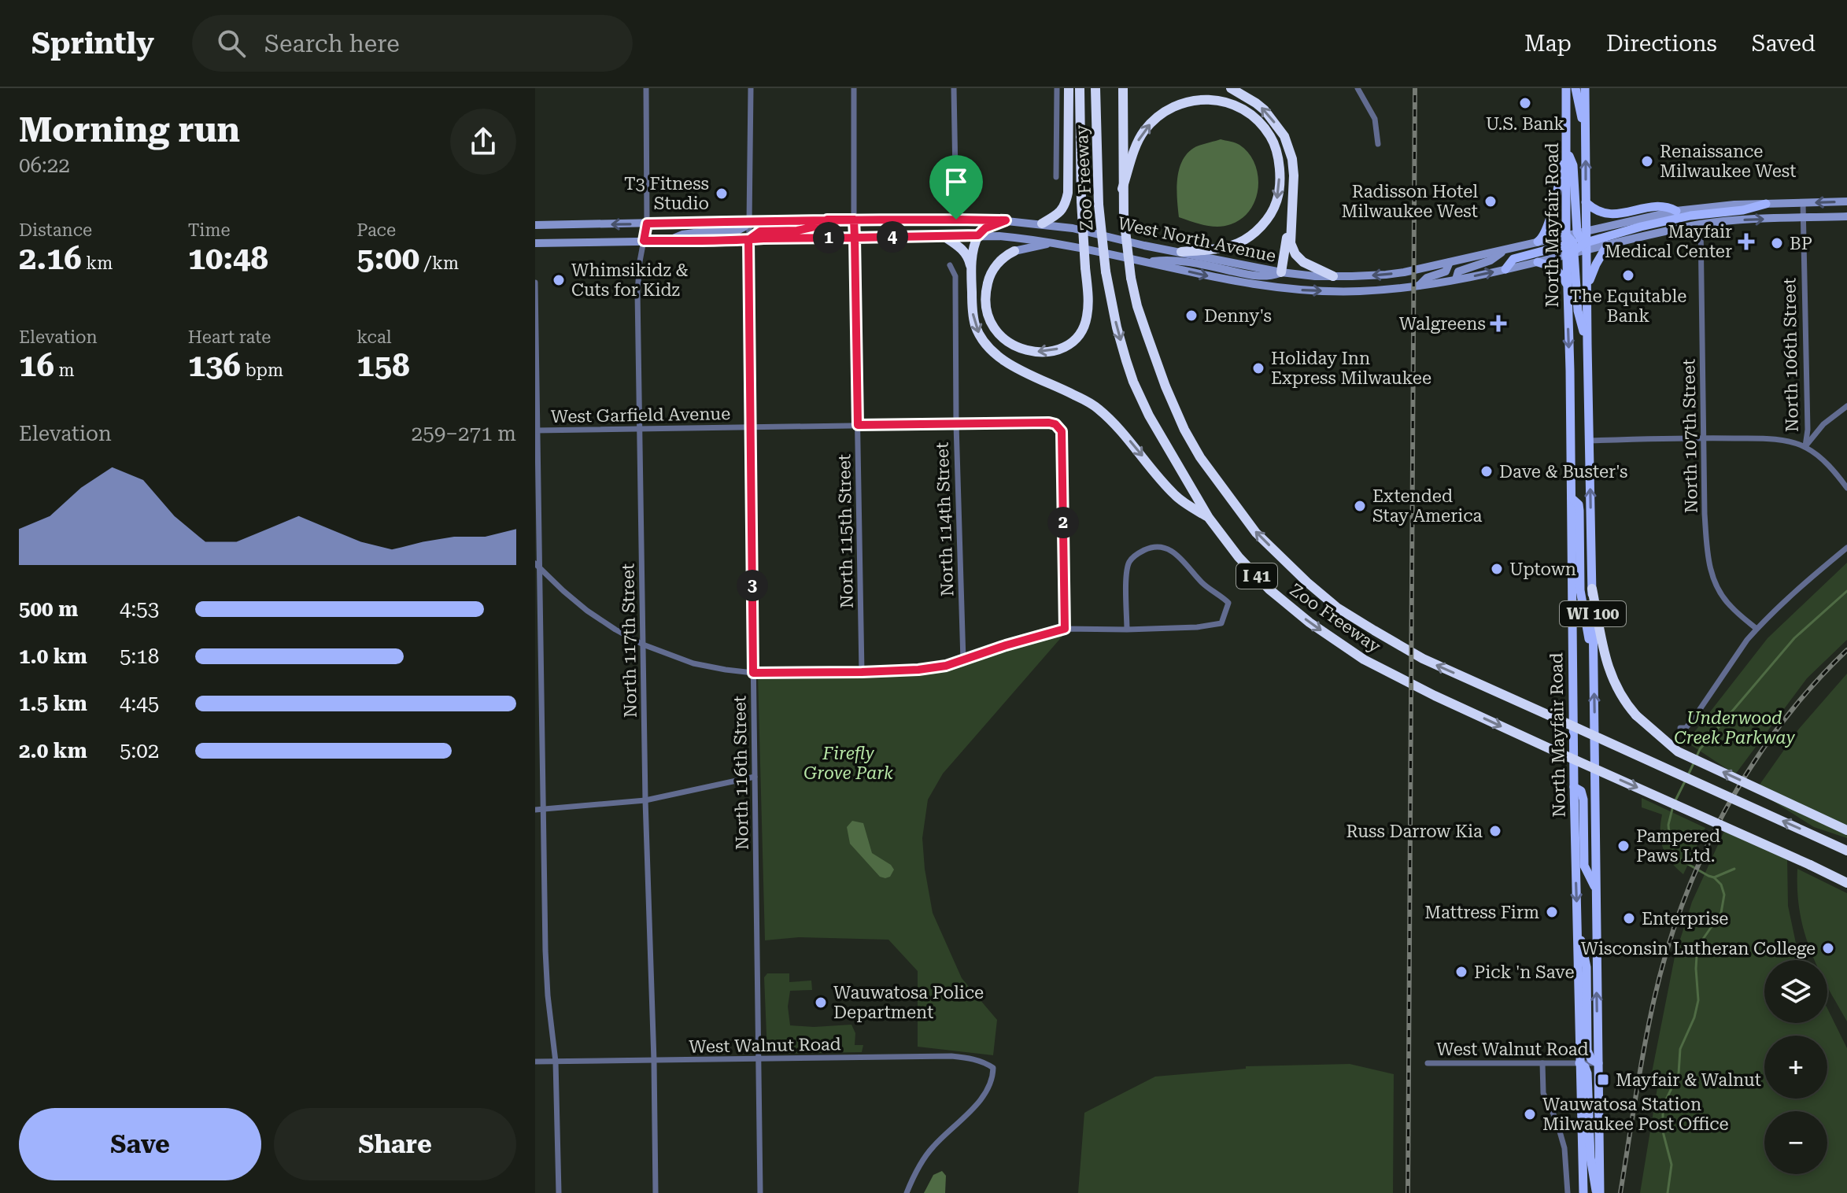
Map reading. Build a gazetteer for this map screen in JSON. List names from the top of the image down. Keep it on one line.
{"streets":{"highway":["Zoo Freeway","I 41"],"main road":["North Mayfair Road","West North Avenue","WI 100"],"street":["North 106th Street","West Garfield Avenue","North 107th Street","North 114th Street","North 115th Street","North 117th Street","North 116th Street","West Walnut Road"]},"crossings":[["North Mayfair Road","West North Avenue"],["North Mayfair Road","West Walnut Road"],["West North Avenue","North 106th Street"],["West North Avenue","North 107th Street"],["West North Avenue","North 115th Street"],["West North Avenue","North 117th Street"],["West North Avenue","North 116th Street"],["West Garfield Avenue","North 114th Street"],["West Garfield Avenue","North 115th Street"],["West Garfield Avenue","North 117th Street"],["West Garfield Avenue","North 116th Street"],["North 117th Street","West Walnut Road"],["North 116th Street","West Walnut Road"]],"parks":["Underwood Creek Parkway","Firefly Grove Park"],"places":{"other":["U.S. Bank","Renaissance Milwaukee West","T3 Fitness Studio","Radisson Hotel Milwaukee West","BP","The Equitable Bank","Whimsikidz & Cuts for Kidz","Denny's","Holiday Inn Express Milwaukee","Dave & Buster's","Extended Stay America","Uptown","Russ Darrow Kia","Pampered Paws Ltd.","Mattress Firm","Enterprise","Wisconsin Lutheran College","Pick 'n Save","Wauwatosa Police Department","Wauwatosa Station Milwaukee Post Office"],"health":["Mayfair Medical Center","Walgreens"],"transit":["Mayfair & Walnut"]},"page":{"header":"Sprintly","search":"Search here","nav":["Map","Directions","Saved"],"heading":["Morning run","06:22"],"stats":[["Distance","2.16 km"],["Time","10:48"],["Pace","5:00 /km"],["Elevation","16 m"],["Heart rate","136 bpm"],["kcal","158"]],"pins":["4","1","2","3"],"chart":["Elevation","259–271 m"],"list":[{"name":"500 m","note":"4:53"},{"name":"1.0 km","note":"5:18"},{"name":"1.5 km","note":"4:45"},{"name":"2.0 km","note":"5:02"}],"map_buttons":["+","−"],"buttons":["Save","Share"]}}
